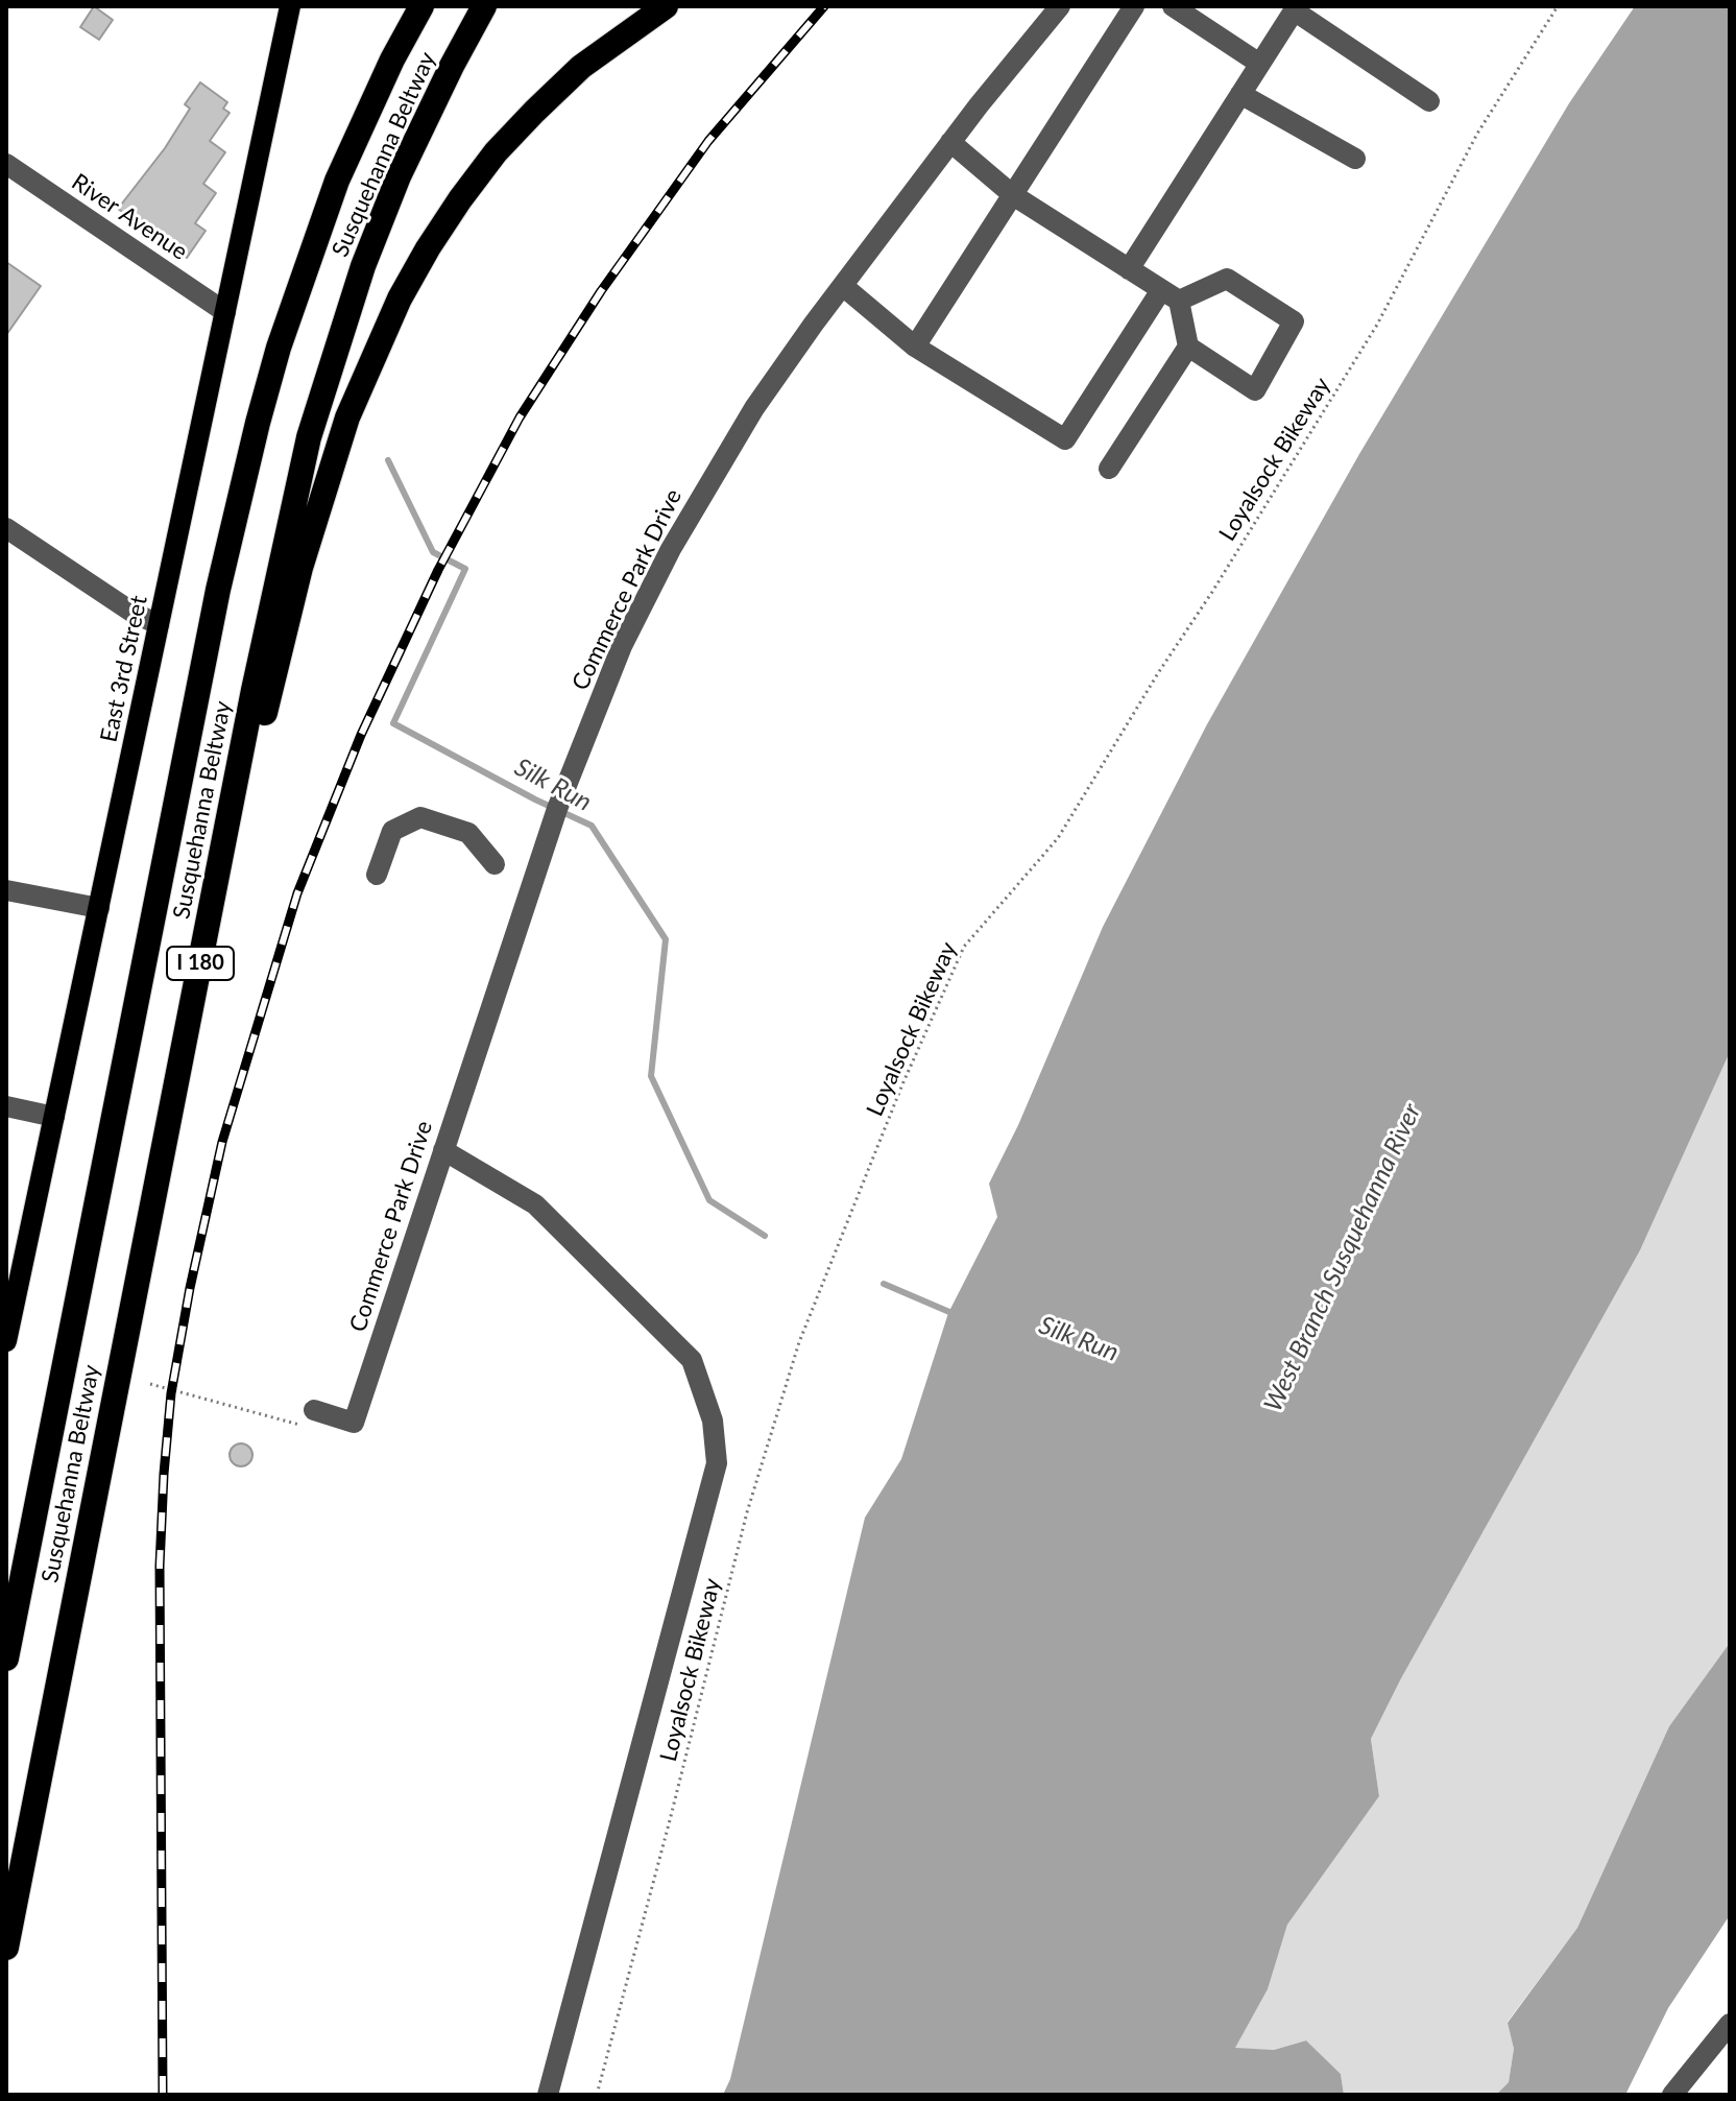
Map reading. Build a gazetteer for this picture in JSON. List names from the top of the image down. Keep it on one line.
{"streets":{"highway":["Susquehanna Beltway","I 180"],"main road":["East 3rd Street"],"street":["River Avenue","Commerce Park Drive"],"path":["Loyalsock Bikeway"]},"crossings":[["River Avenue","East 3rd Street"]],"water":["Silk Run","West Branch Susquehanna River"]}
